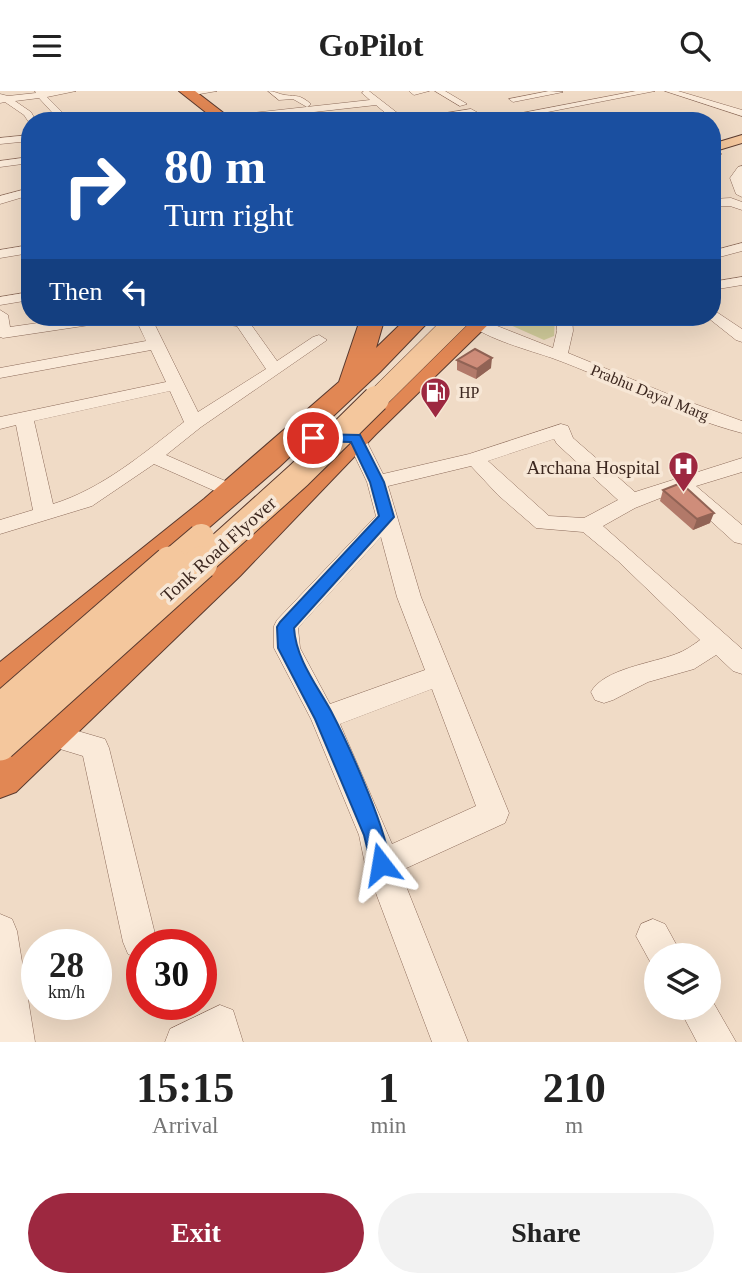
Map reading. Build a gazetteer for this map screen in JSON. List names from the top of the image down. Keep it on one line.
{"streets":{"main road":["Tonk Road Flyover"],"street":["Prabhu Dayal Marg"]},"places":{"fuel station":["HP"],"hospital":["Archana Hospital"]},"page":{"header":"GoPilot","turn":["80 m","Turn right"],"then":"Then","speed":"28 km/h","limit":"30","eta":["15:15","Arrival","1","min","210","m"],"buttons":["Exit","Share"]}}
